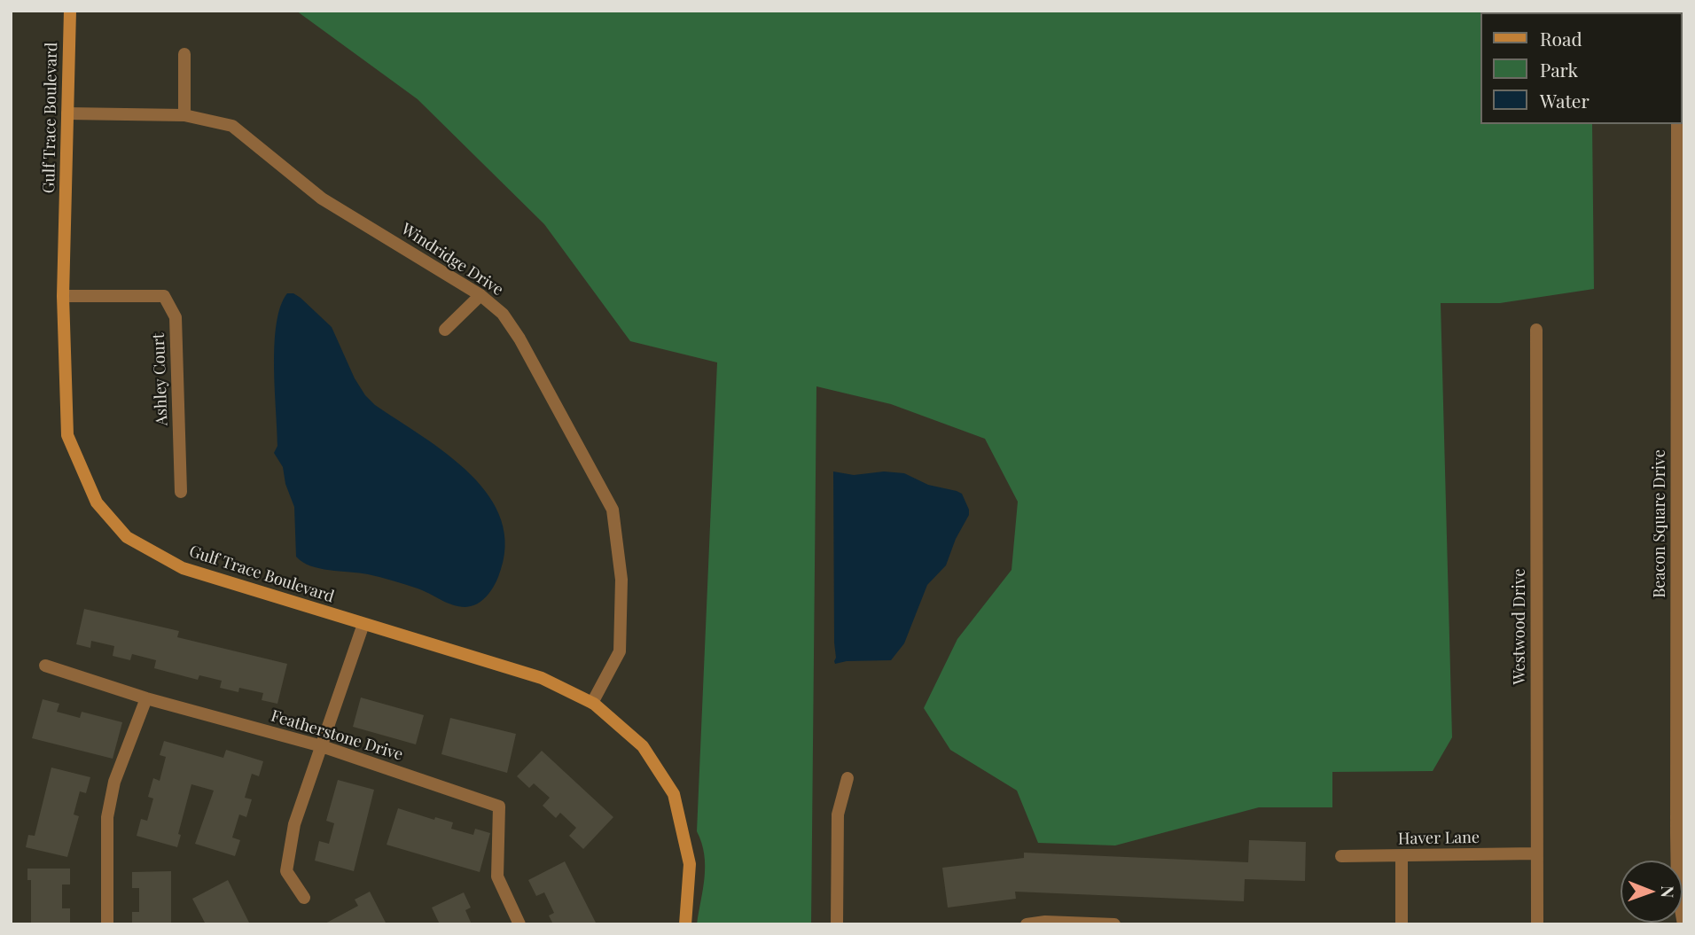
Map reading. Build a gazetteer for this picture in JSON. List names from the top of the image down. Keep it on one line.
{"streets":{"street":["Gulf Trace Boulevard","Windridge Drive","Ashley Court","Beacon Square Drive","Westwood Drive","Featherstone Drive","Haver Lane"]},"crossings":[["Gulf Trace Boulevard","Windridge Drive"],["Gulf Trace Boulevard","Ashley Court"],["Westwood Drive","Haver Lane"]],"legend":["Road","Park","Water"],"north":"right"}
